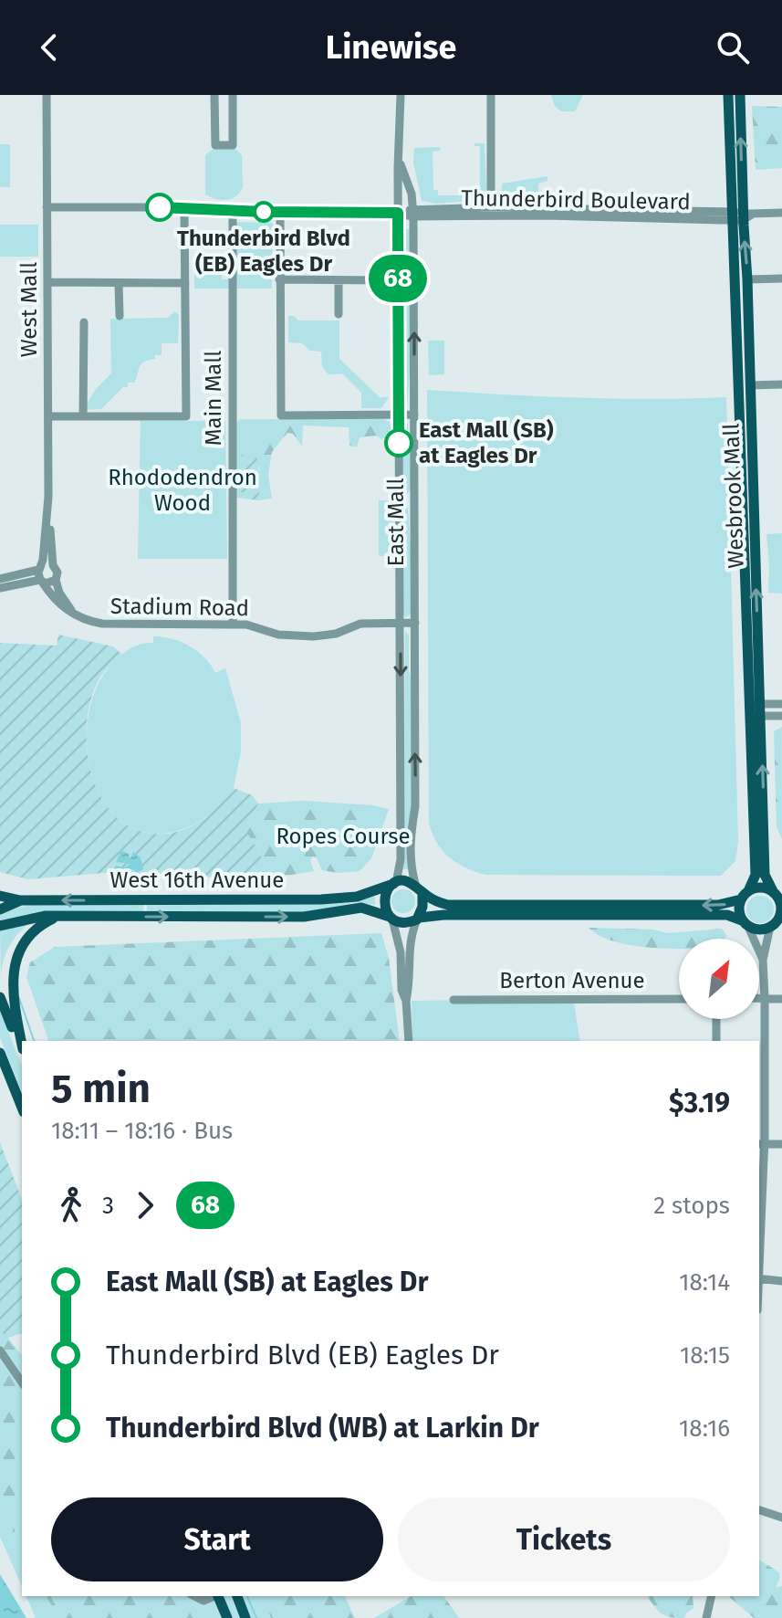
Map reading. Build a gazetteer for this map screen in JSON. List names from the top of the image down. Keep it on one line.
{"streets":{"main road":["Wesbrook Mall","West 16th Avenue"],"street":["Thunderbird Boulevard","West Mall","Main Mall","East Mall","Stadium Road","Berton Avenue"]},"crossings":[["Thunderbird Boulevard","West Mall"],["Thunderbird Boulevard","Wesbrook Mall"],["Thunderbird Boulevard","East Mall"],["West Mall","Stadium Road"],["Main Mall","Stadium Road"],["East Mall","Stadium Road"],["East Mall","West 16th Avenue"]],"parks":["Rhododendron Wood","Ropes Course"],"places":["Thunderbird Blvd (EB) Eagles Dr","East Mall (SB) at Eagles Dr"],"lines":["bus line 68"],"north":"top right","page":{"header":"Linewise","on_map":"68","heading":["5 min","18:11 – 18:16 · Bus","$3.19"],"legs":["3","68","2 stops"],"list":[{"name":"East Mall (SB) at Eagles Dr","value":"18:14"},{"name":"Thunderbird Blvd (EB) Eagles Dr","value":"18:15"},{"name":"Thunderbird Blvd (WB) at Larkin Dr","value":"18:16"}],"buttons":["Start","Tickets"]}}
